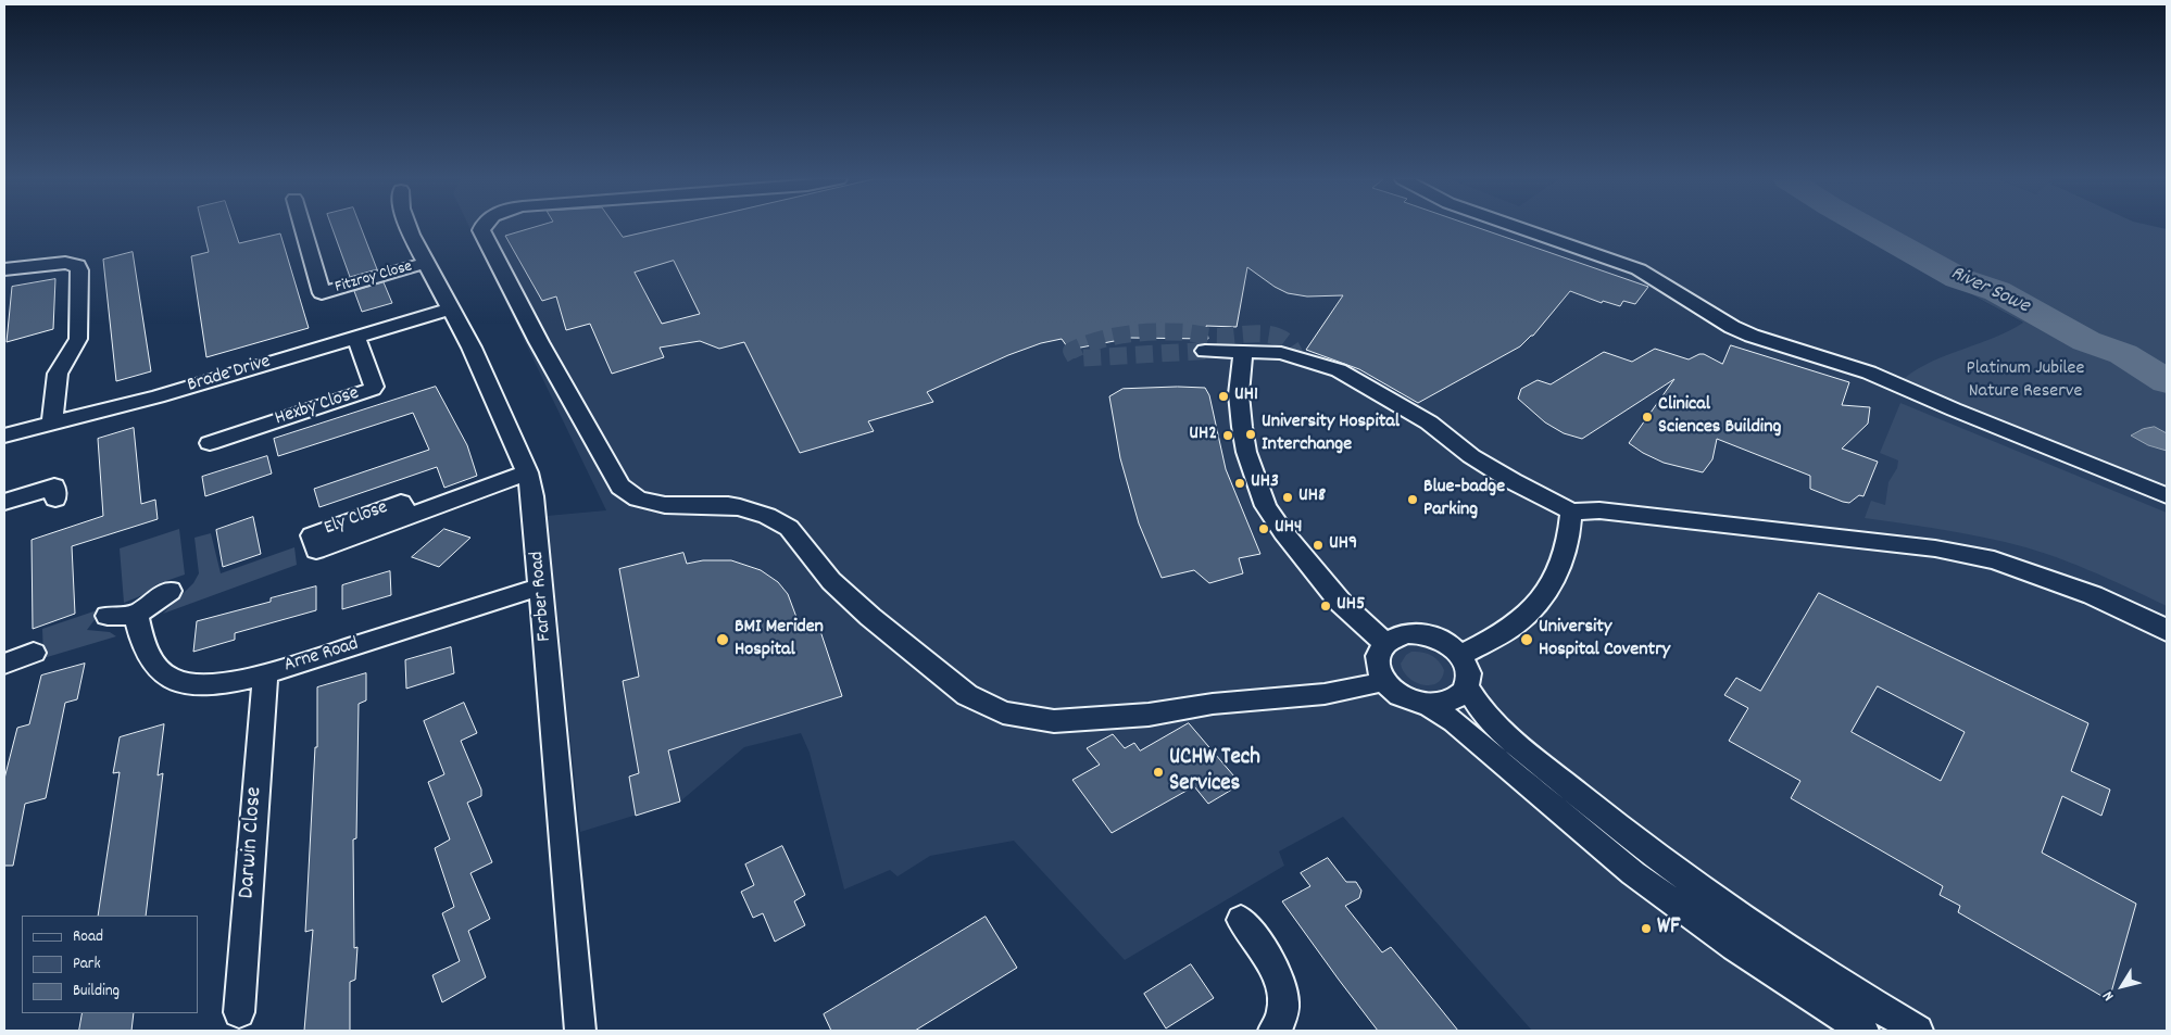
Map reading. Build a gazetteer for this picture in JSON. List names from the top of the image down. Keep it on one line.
{"streets":{"street":["Fitzroy Close","Brade Drive","Hexby Close","Ely Close","Farber Road","Arne Road","Darwin Close"]},"crossings":[["Fitzroy Close","Farber Road"],["Brade Drive","Hexby Close"],["Brade Drive","Farber Road"],["Ely Close","Farber Road"],["Farber Road","Arne Road"],["Arne Road","Darwin Close"]],"water":["River Sowe"],"parks":["Platinum Jubilee Nature Reserve"],"places":["UH1","Clinical Sciences Building","University Hospital Interchange","UH2","UH3","UH8","Blue-badge Parking","UH4","UH9","UH5","BMI Meriden Hospital","University Hospital Coventry","UCHW Tech Services","WF"],"legend":["Road","Park","Building"],"north":"bottom left"}
